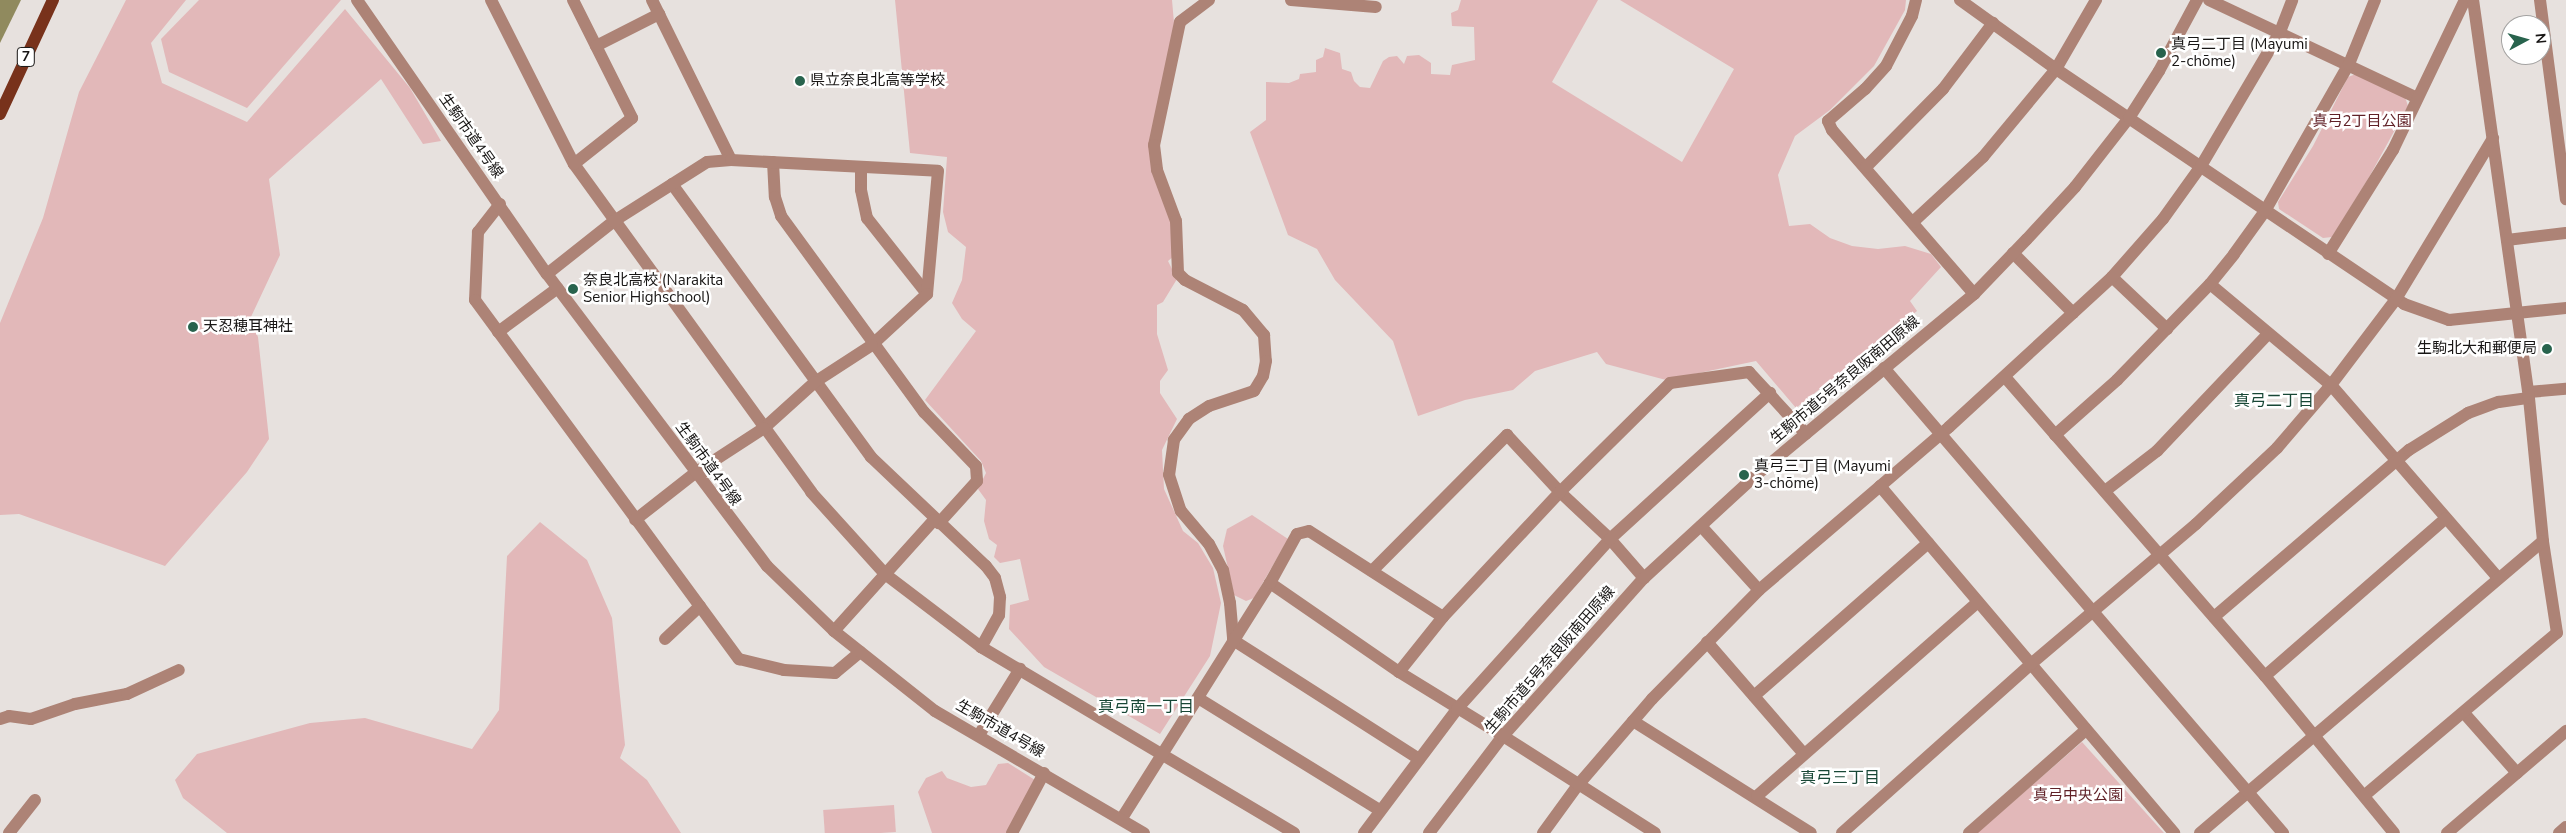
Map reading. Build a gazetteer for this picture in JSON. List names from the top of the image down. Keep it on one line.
{"streets":{"main road":["7"],"street":["生駒市道4号線","生駒市道5号奈良阪南田原線"]},"districts":["真弓二丁目","真弓南一丁目","真弓三丁目"],"parks":["真弓2丁目公園","真弓中央公園"],"places":["真弓二丁目 (Mayumi 2-chōme)","県立奈良北高等学校","奈良北高校 (Narakita Senior Highschool)","天忍穂耳神社","生駒北大和郵便局","真弓三丁目 (Mayumi 3-chōme)"],"north":"right"}
